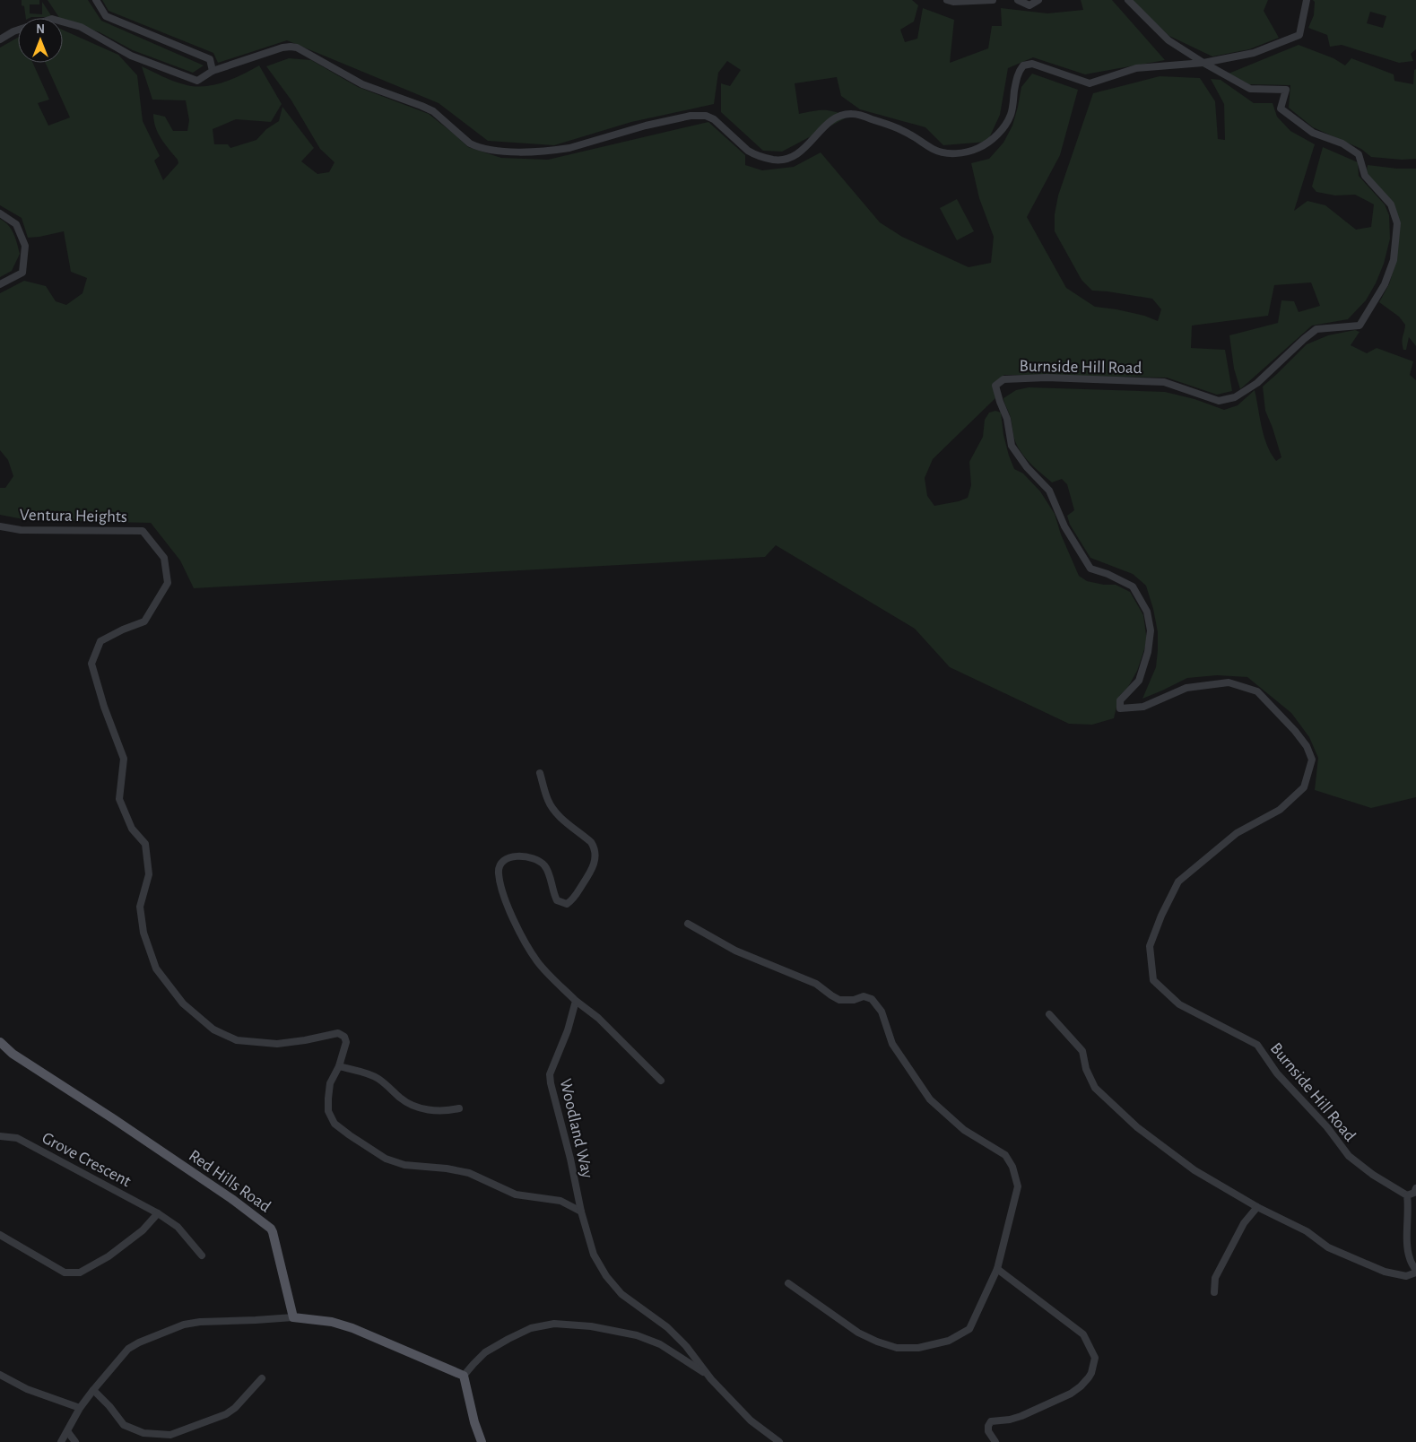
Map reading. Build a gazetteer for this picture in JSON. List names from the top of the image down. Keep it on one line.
{"streets":{"main road":["Red Hills Road"],"street":["Burnside Hill Road","Ventura Heights","Woodland Way","Grove Crescent"]},"crossings":[["Ventura Heights","Woodland Way"]],"north":"top"}
